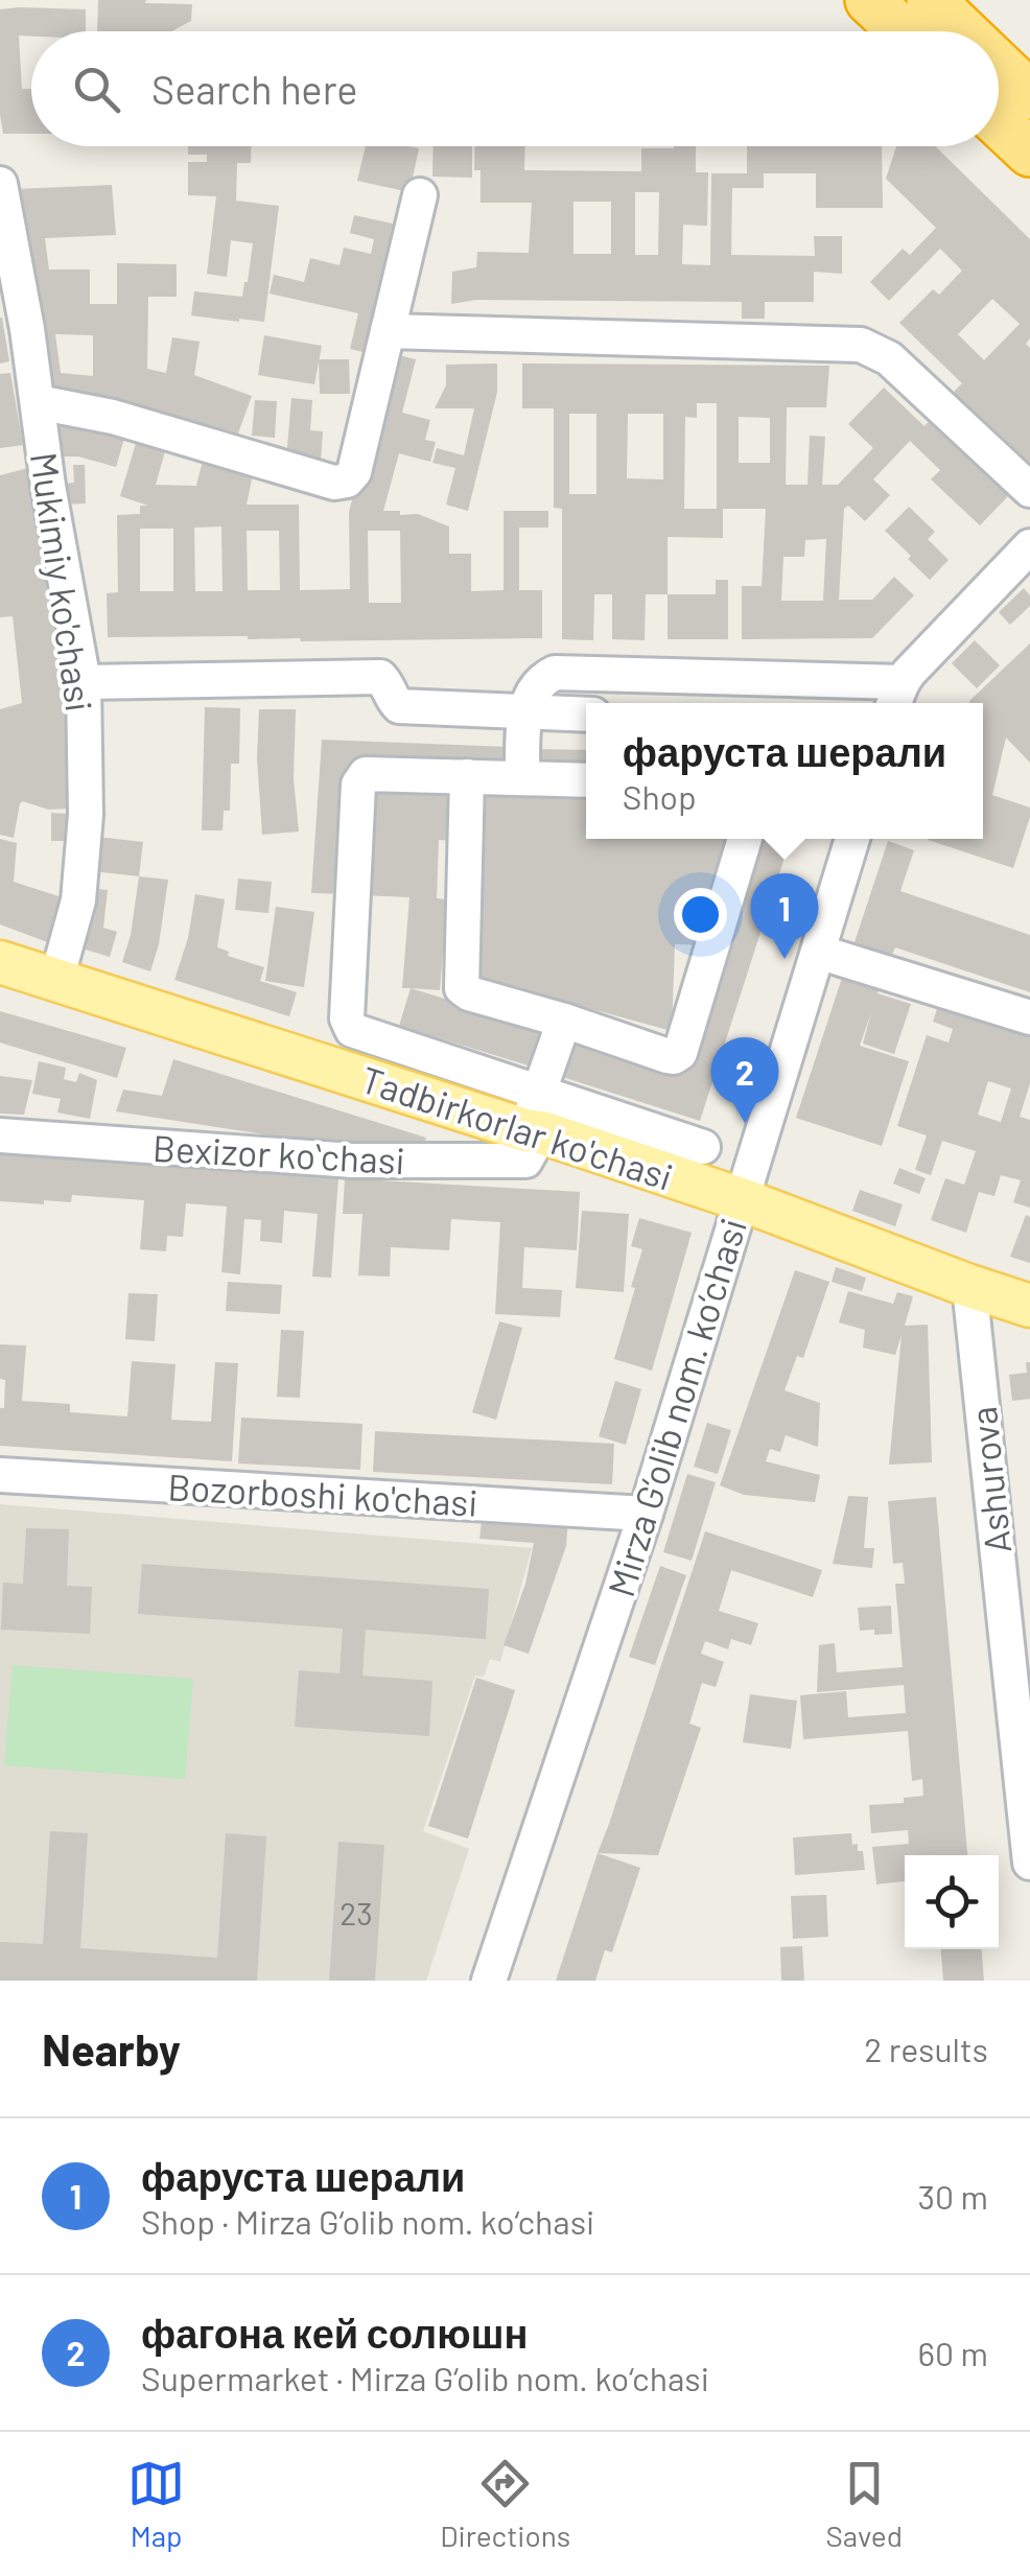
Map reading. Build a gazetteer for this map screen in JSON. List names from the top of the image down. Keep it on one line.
{"streets":{"main road":["Tadbirkorlar ko'chasi"],"street":["Mukimiy ko'chasi","Bexizor koʻchasi","Mirza G‘olib nom. ko‘chasi","Ashurova","Bozorboshi ko'chasi"]},"crossings":[["Mukimiy ko'chasi","Tadbirkorlar ko'chasi"],["Tadbirkorlar ko'chasi","Bexizor koʻchasi"],["Tadbirkorlar ko'chasi","Mirza G‘olib nom. ko‘chasi"],["Tadbirkorlar ko'chasi","Ashurova"],["Mirza G‘olib nom. ko‘chasi","Bozorboshi ko'chasi"]],"house_numbers":["23"],"page":{"search":"Search here","popup":["фаруста шерали","Shop"],"pins":["1","2"],"heading":["Nearby","2 results"],"list":[{"mark":"1","name":"фаруста шерали","note":"Shop · Mirza G‘olib nom. ko‘chasi","value":"30 m"},{"mark":"2","name":"фагона кей солюшн","note":"Supermarket · Mirza G‘olib nom. ko‘chasi","value":"60 m"}],"nav":["Map","Directions","Saved"]}}
